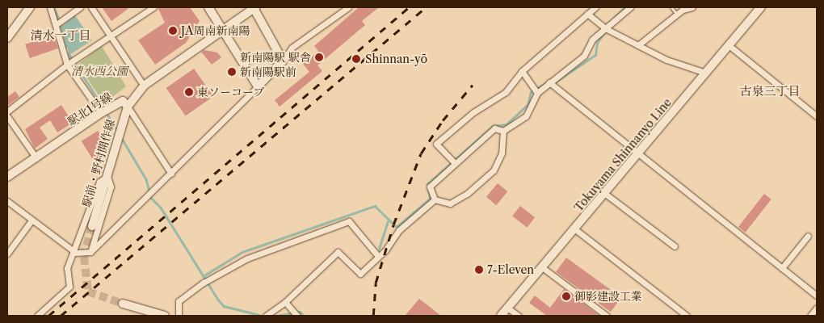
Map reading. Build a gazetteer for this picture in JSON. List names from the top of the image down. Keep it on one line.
{"streets":{"street":["駅北1号線","Tokuyama Shinnanyo Line","駅前・野村開作線"]},"crossings":[["駅北1号線","駅前・野村開作線"]],"districts":["清水一丁目","古泉三丁目"],"parks":["清水西公園"],"places":["JA周南新南陽","新南陽駅 駅舎","Shinnan-yō","新南陽駅前","東ソーコープ","7-Eleven","御影建設工業"]}
